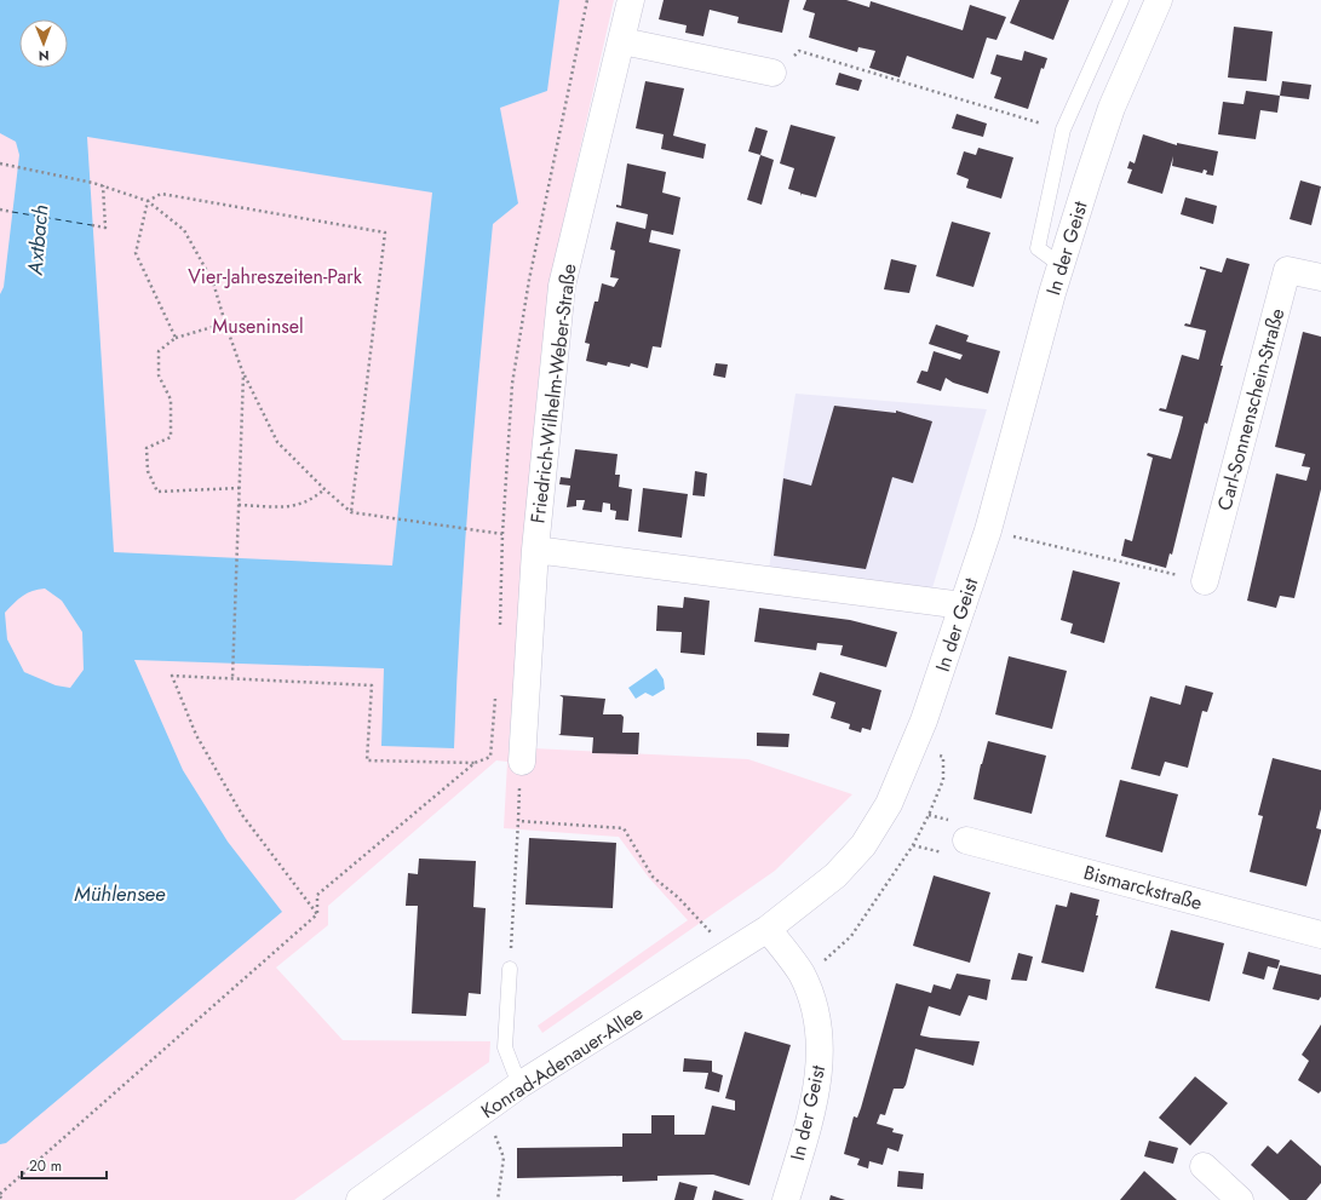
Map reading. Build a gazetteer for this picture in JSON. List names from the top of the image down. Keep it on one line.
{"streets":{"street":["In der Geist","Friedrich-Wilhelm-Weber-Straße","Carl-Sonnenschein-Straße","Bismarckstraße","Konrad-Adenauer-Allee"]},"crossings":[["In der Geist","Friedrich-Wilhelm-Weber-Straße"],["In der Geist","Konrad-Adenauer-Allee"]],"water":["Axtbach","Mühlensee"],"parks":["Vier-Jahreszeiten-Park","Museninsel"],"scale_bar":"20 m","north":"bottom"}
